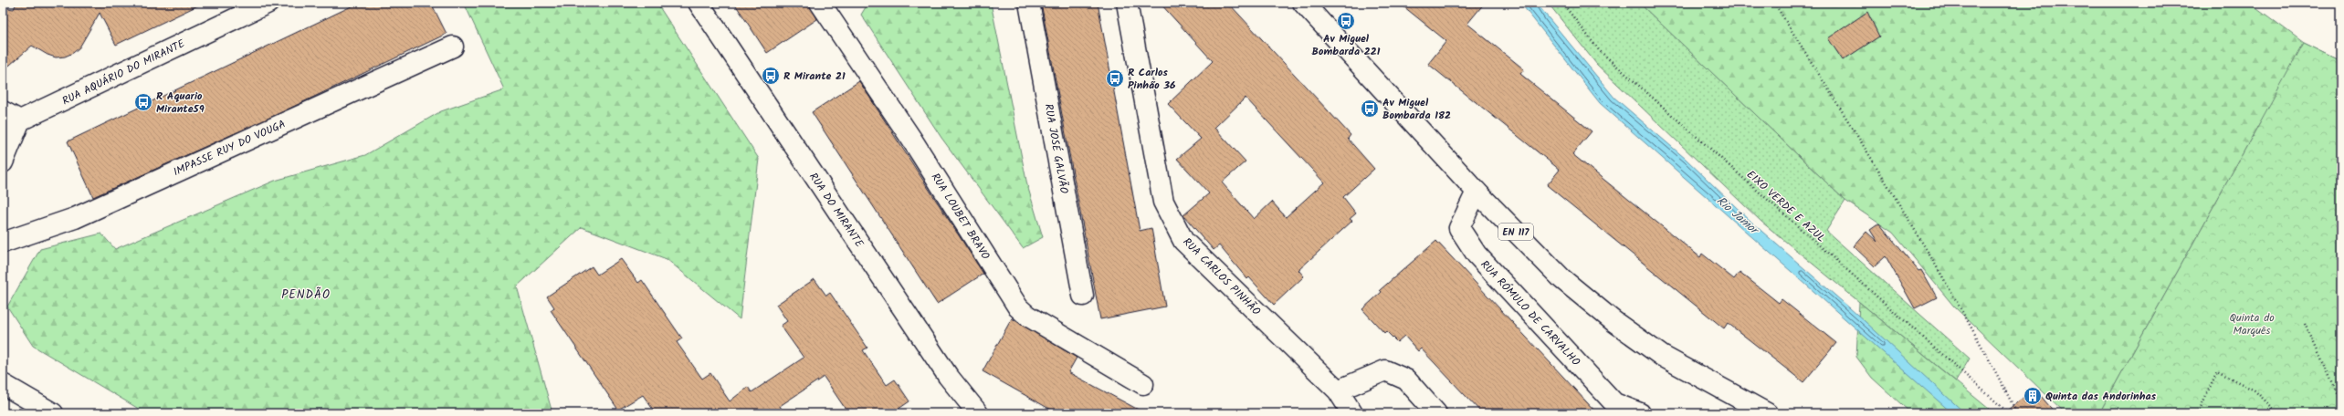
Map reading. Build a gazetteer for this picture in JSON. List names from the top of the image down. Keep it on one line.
{"streets":{"street":["RUA AQUÁRIO DO MIRANTE","IMPASSE RUY DO VOUGA","RUA JOSÉ GALVÃO","RUA DO MIRANTE","RUA LOUBET BRAVO","EN 117","RUA CARLOS PINHÃO","RUA RÓMULO DE CARVALHO"],"path":["EIXO VERDE E AZUL"]},"crossings":[["EN 117","RUA RÓMULO DE CARVALHO"]],"districts":["PENDÃO"],"water":["Rio Jamor"],"parks":["Quinta do Marquês"],"places":{"bus stop":["Av Miguel Bombarda 221","R Mirante 21","R Carlos Pinhão 36","R Aquario Mirante59","Av Miguel Bombarda 182"],"building":["Quinta das Andorinhas"]}}
